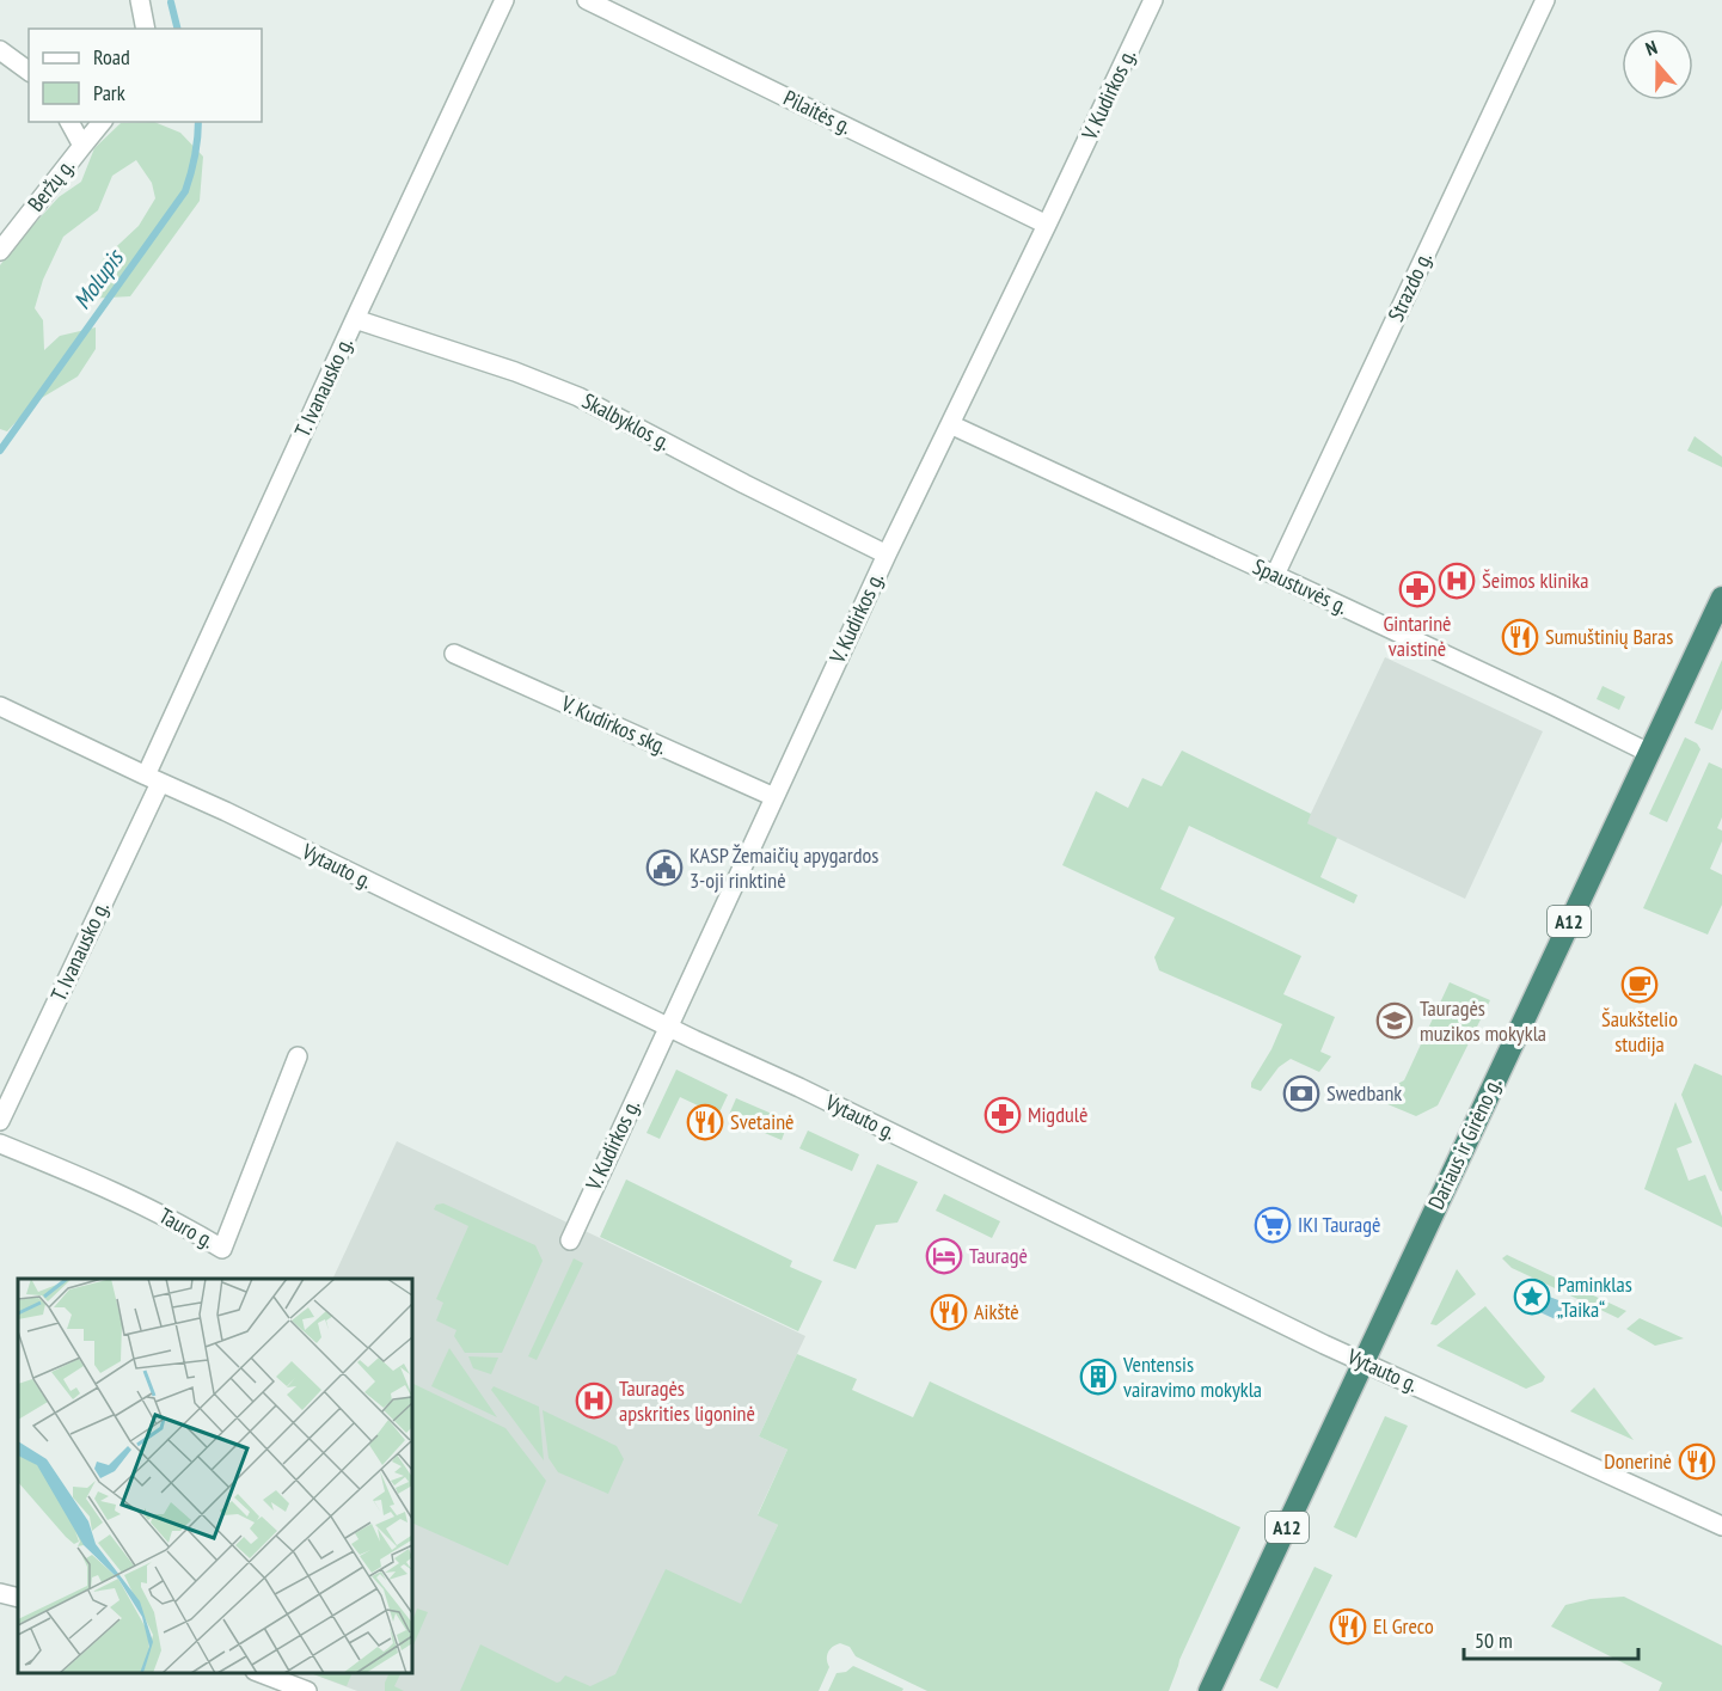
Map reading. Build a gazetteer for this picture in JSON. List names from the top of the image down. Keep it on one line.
{"streets":{"highway":["A12","Dariaus ir Girėno g."],"street":["V. Kudirkos g.","Pilaitės g.","Beržų g.","Strazdo g.","T. Ivanausko g.","Skalbyklos g.","Spaustuvės g.","V. Kudirkos skg.","Vytauto g.","Tauro g."]},"crossings":[["V. Kudirkos g.","Pilaitės g."],["V. Kudirkos g.","Skalbyklos g."],["V. Kudirkos g.","Spaustuvės g."],["V. Kudirkos g.","V. Kudirkos skg."],["V. Kudirkos g.","Vytauto g."],["Strazdo g.","Spaustuvės g."],["T. Ivanausko g.","Skalbyklos g."],["T. Ivanausko g.","Vytauto g."],["Spaustuvės g.","Dariaus ir Girėno g."],["Vytauto g.","Dariaus ir Girėno g."]],"water":["Molupis"],"places":{"hospital":["Šeimos klinika","Tauragės apskrities ligoninė"],"pharmacy":["Gintarinė vaistinė","Migdulė"],"restaurant":["Sumuštinių Baras","Svetainė","Aikštė","Donerinė","El Greco"],"public building":["KASP Žemaičių apygardos 3-oji rinktinė"],"cafe":["Šaukštelio studija"],"school or university":["Tauragės muzikos mokykla"],"bank":["Swedbank"],"supermarket":["IKI Tauragė"],"hotel":["Tauragė"],"place":["Paminklas „Taika“"],"building":["Ventensis vairavimo mokykla"]},"legend":["Road","Park"],"scale_bar":"50 m","north":"top"}
